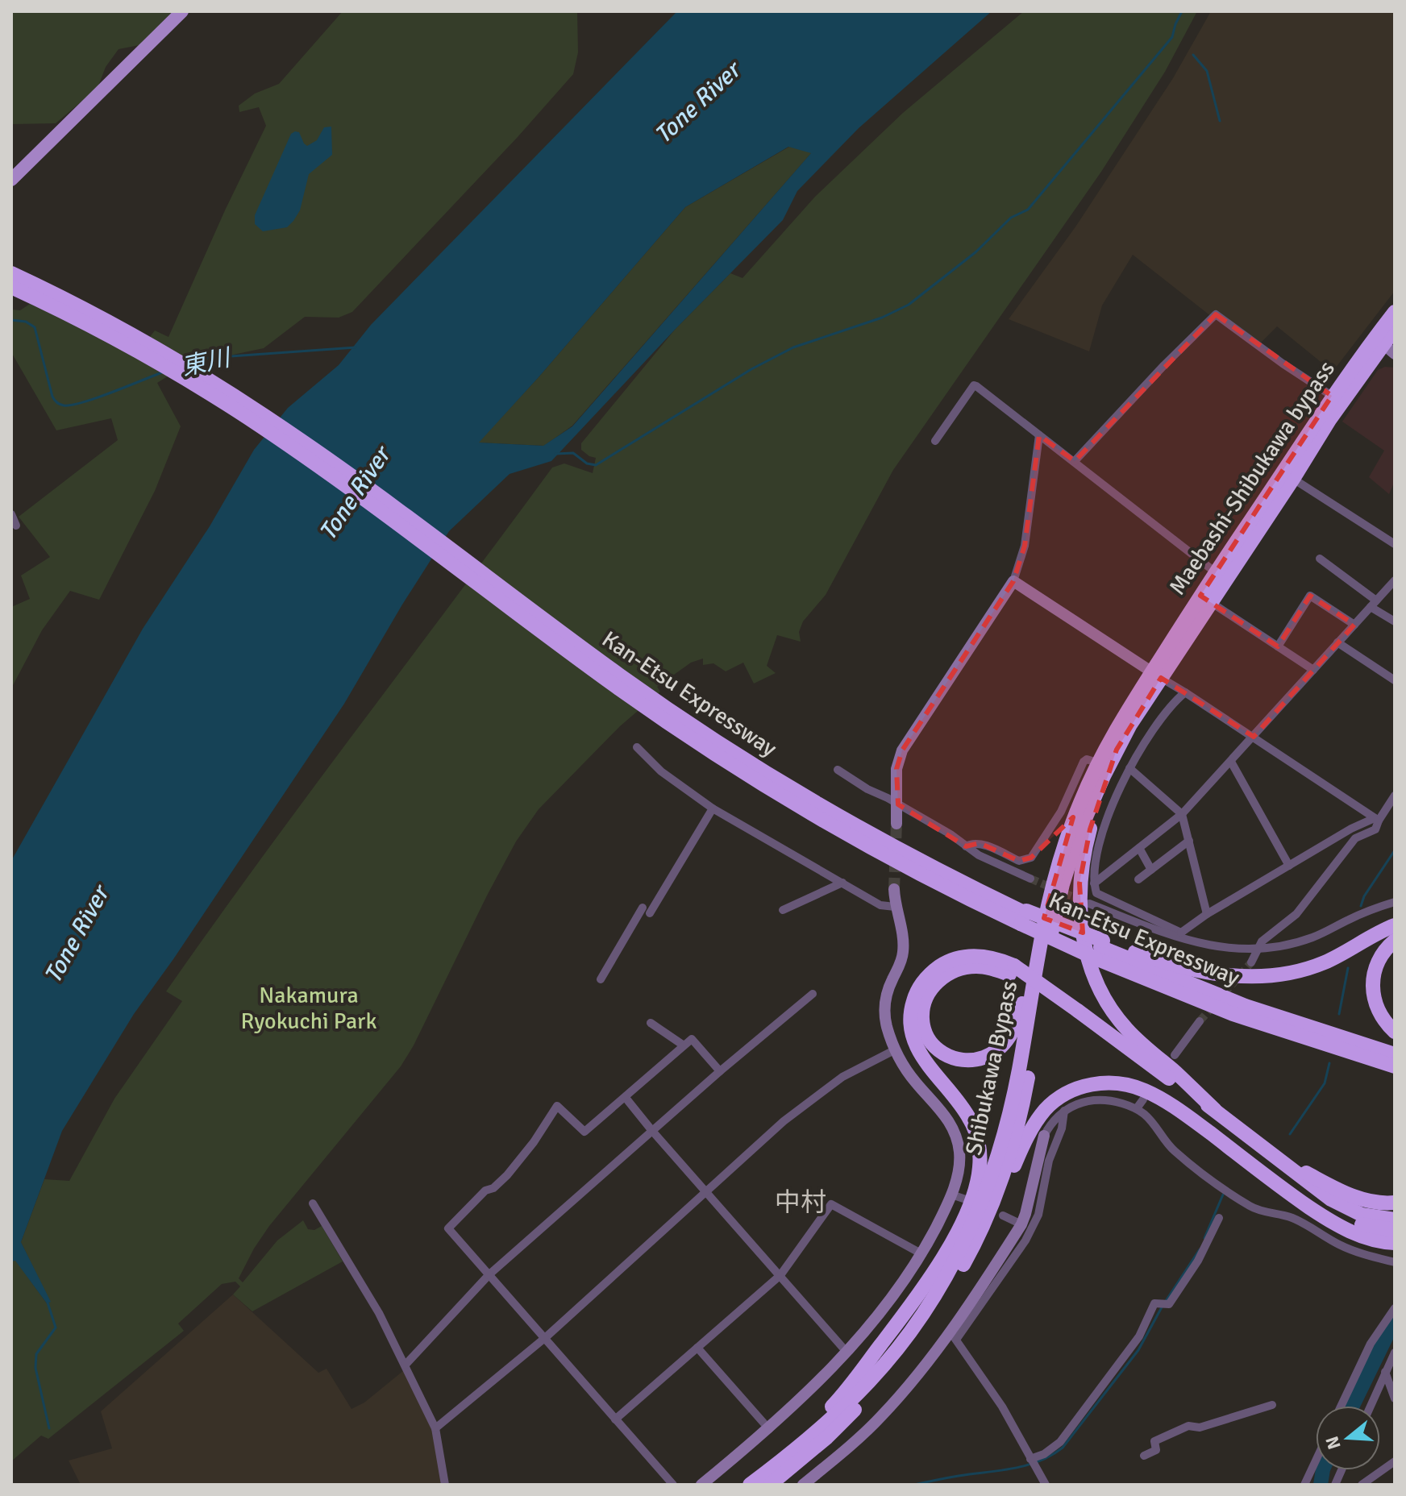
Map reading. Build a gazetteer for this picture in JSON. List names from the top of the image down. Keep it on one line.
{"streets":{"highway":["Maebashi-Shibukawa bypass","Kan-Etsu Expressway","Shibukawa Bypass"]},"crossings":[["Maebashi-Shibukawa bypass","Shibukawa Bypass"]],"districts":["中村"],"water":["Tone River","東川"],"parks":["Nakamura Ryokuchi Park"],"north":"left"}
